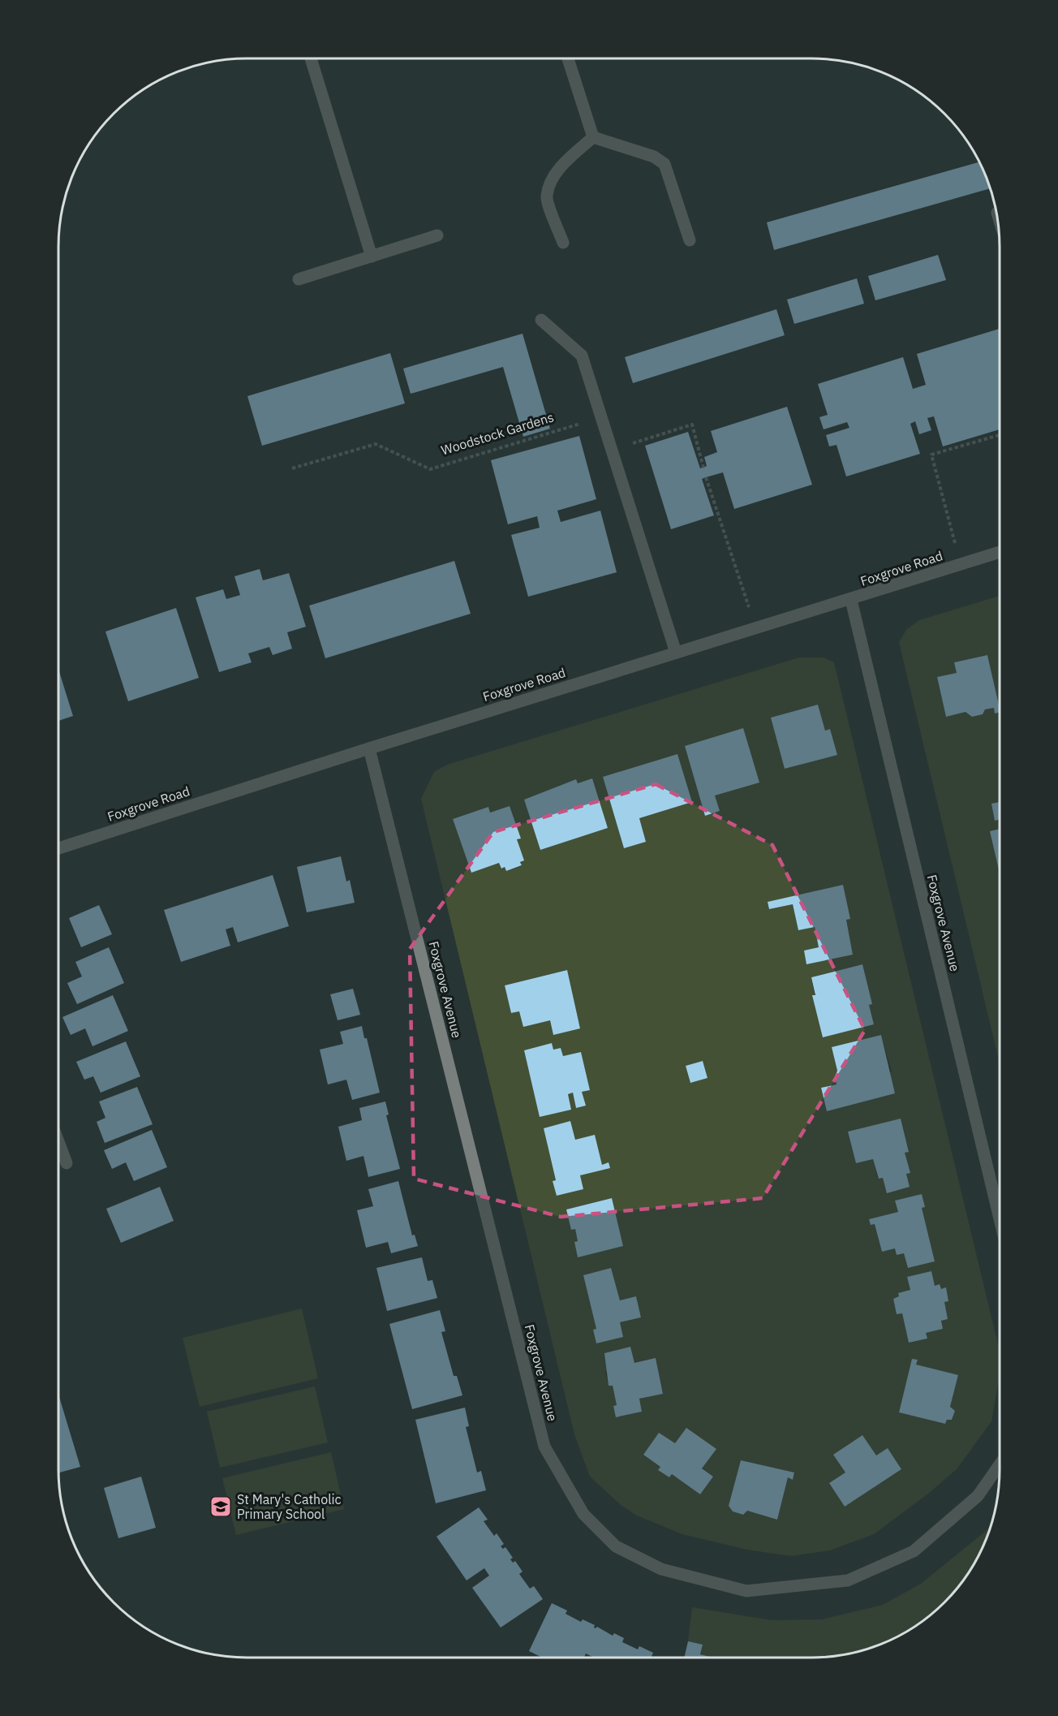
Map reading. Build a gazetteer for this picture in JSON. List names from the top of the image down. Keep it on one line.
{"streets":{"street":["Foxgrove Road","Foxgrove Avenue"],"path":["Woodstock Gardens"]},"crossings":[["Foxgrove Road","Foxgrove Avenue"]],"places":{"school or university":["St Mary's Catholic Primary School"]}}
